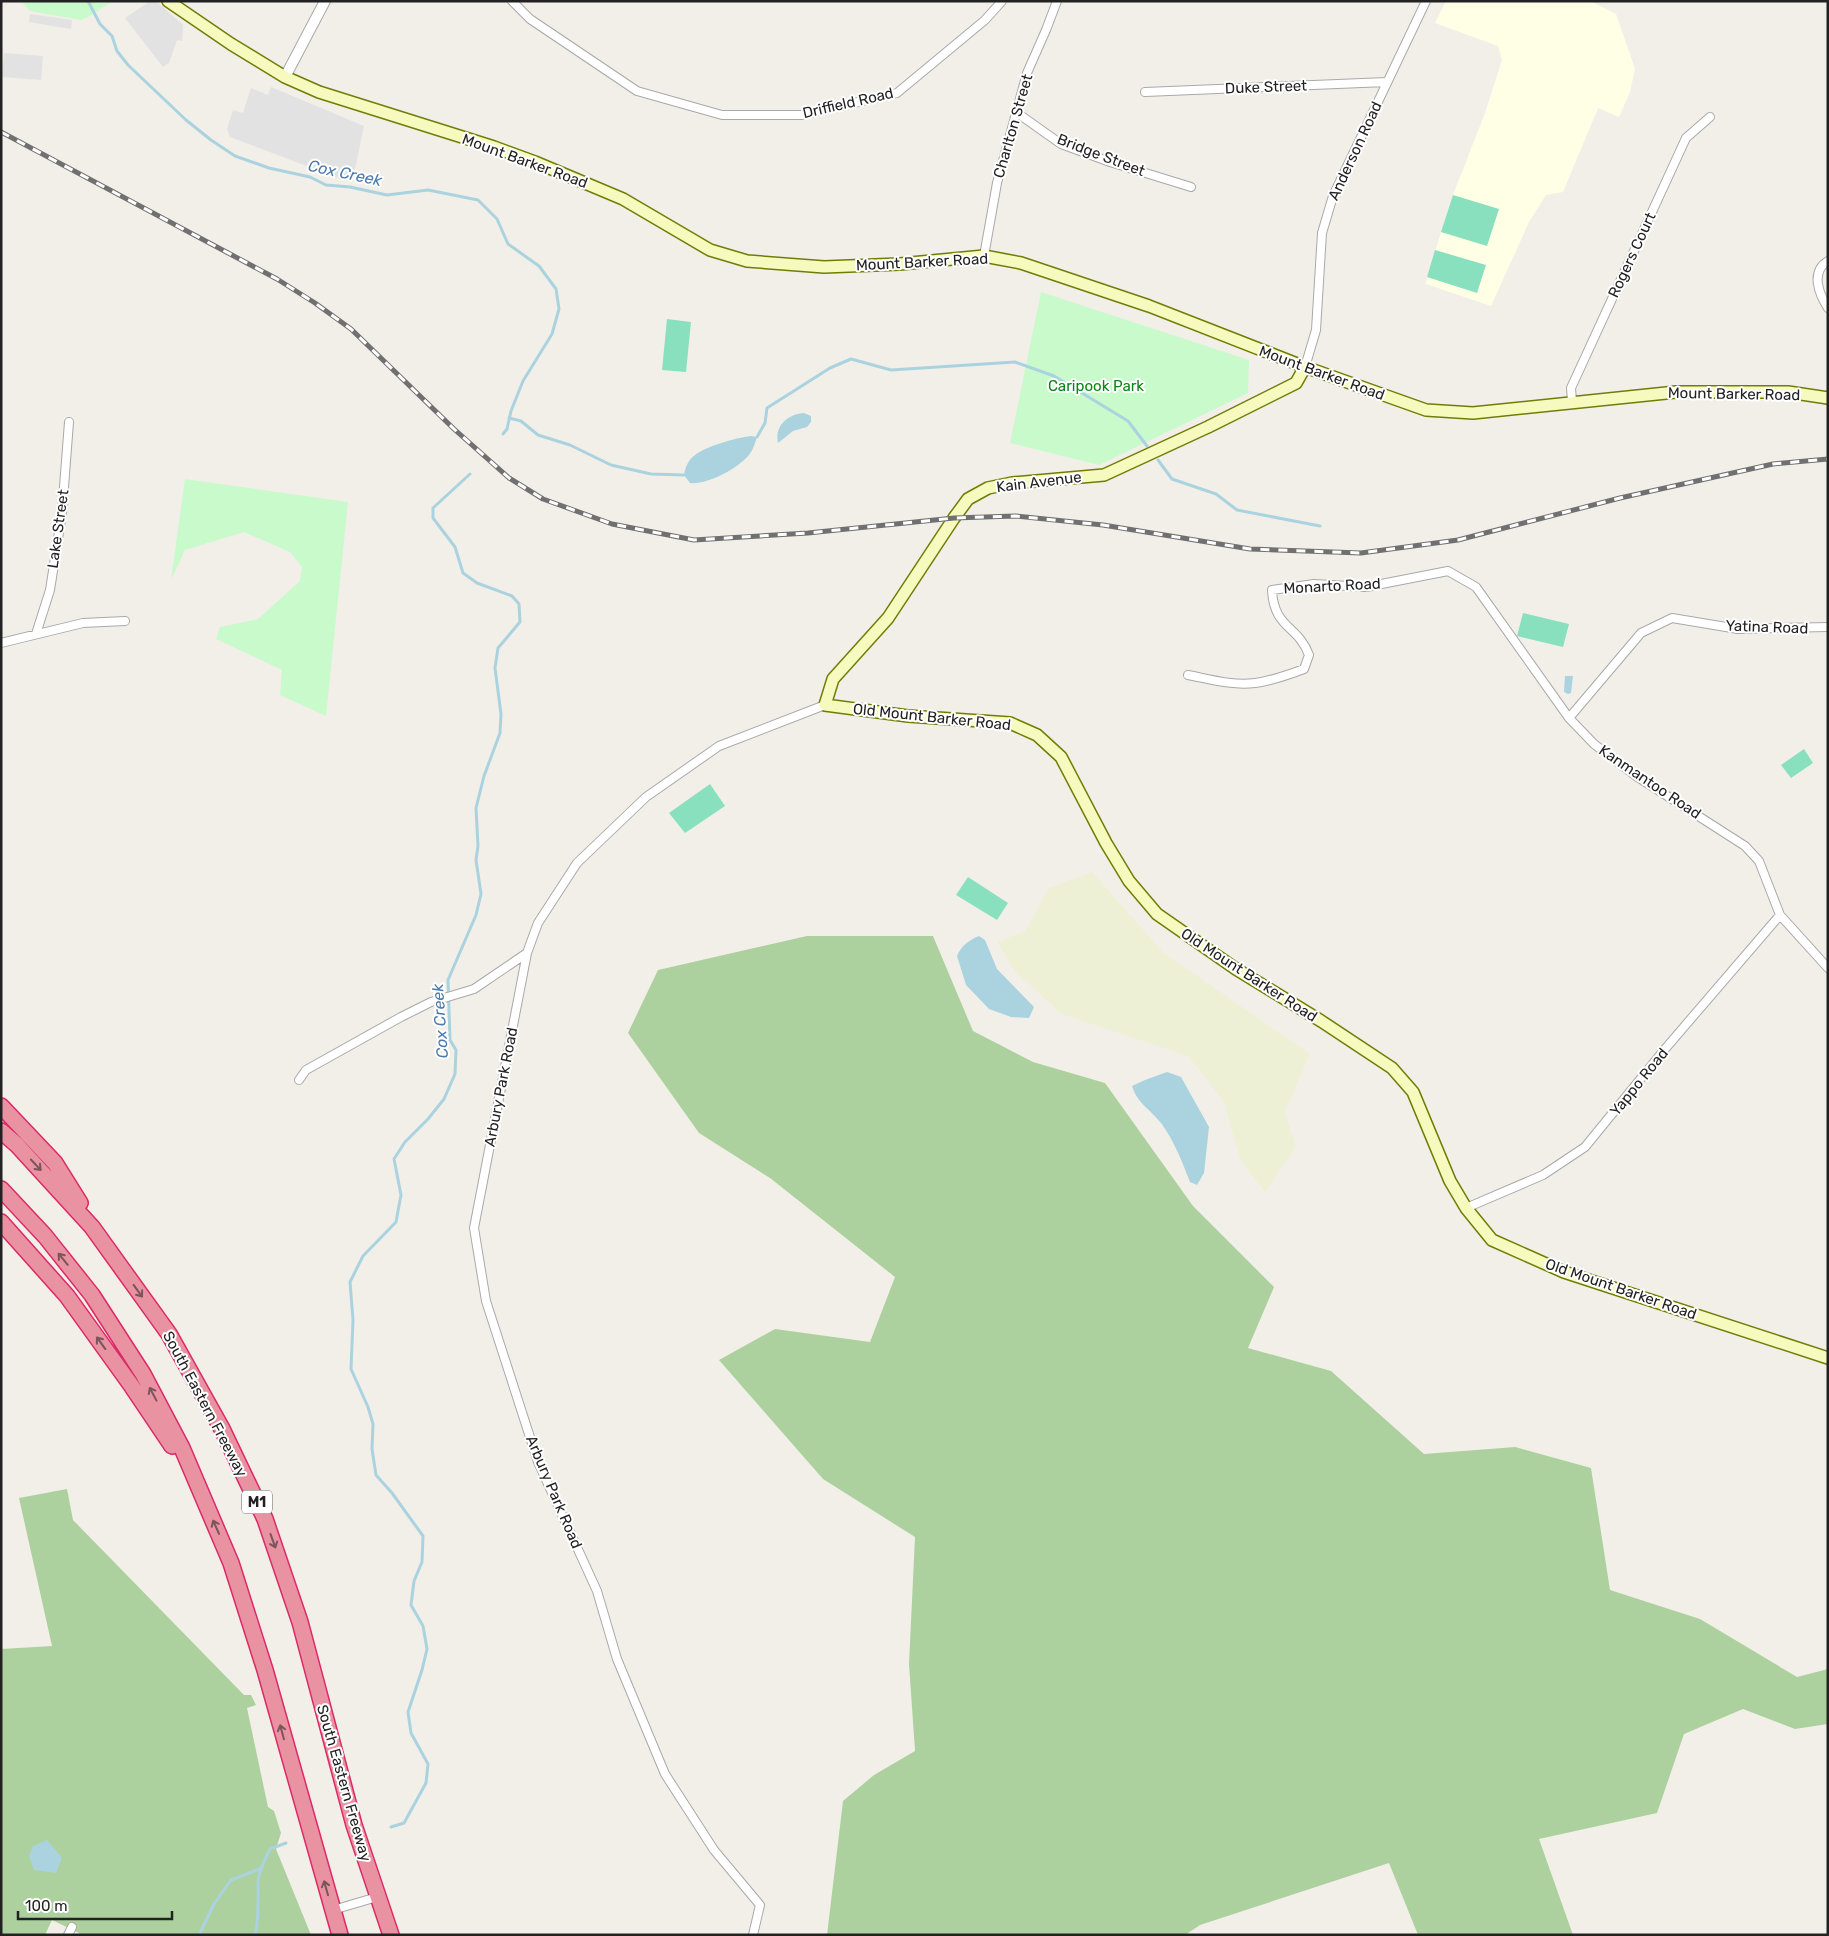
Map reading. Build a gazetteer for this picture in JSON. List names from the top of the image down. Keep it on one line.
{"streets":{"highway":["South Eastern Freeway","M1"],"main road":["Mount Barker Road","Kain Avenue","Old Mount Barker Road"],"street":["Duke Street","Driffield Road","Charlton Street","Anderson Road","Bridge Street","Rogers Court","Lake Street","Monarto Road","Yatina Road","Kanmantoo Road","Yappo Road","Arbury Park Road"]},"crossings":[["Duke Street","Anderson Road"],["Charlton Street","Bridge Street"],["Charlton Street","Mount Barker Road"],["Anderson Road","Mount Barker Road"],["Anderson Road","Kain Avenue"],["Mount Barker Road","Rogers Court"],["Mount Barker Road","Kain Avenue"],["Kain Avenue","Old Mount Barker Road"],["Monarto Road","Kanmantoo Road"],["Yatina Road","Kanmantoo Road"],["Old Mount Barker Road","Yappo Road"],["Old Mount Barker Road","Arbury Park Road"],["Kanmantoo Road","Yappo Road"]],"water":["Cox Creek"],"parks":["Caripook Park"],"scale_bar":"100 m"}
